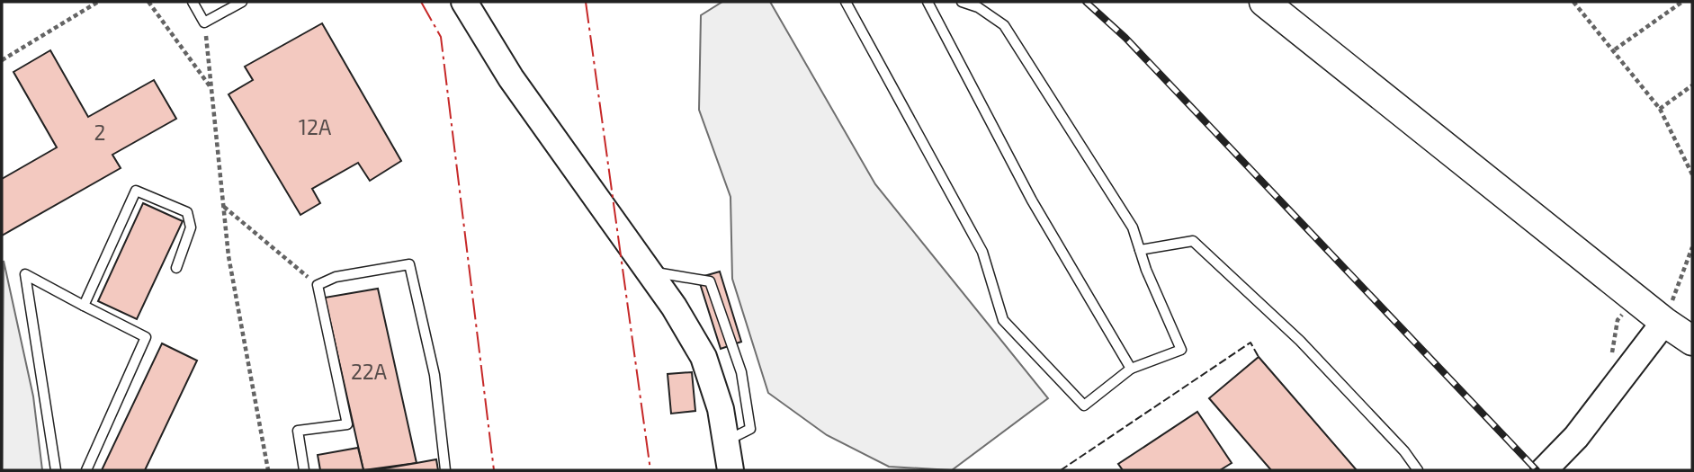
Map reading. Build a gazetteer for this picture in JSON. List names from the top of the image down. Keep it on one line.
{"house_numbers":["12А","2","22А"]}
